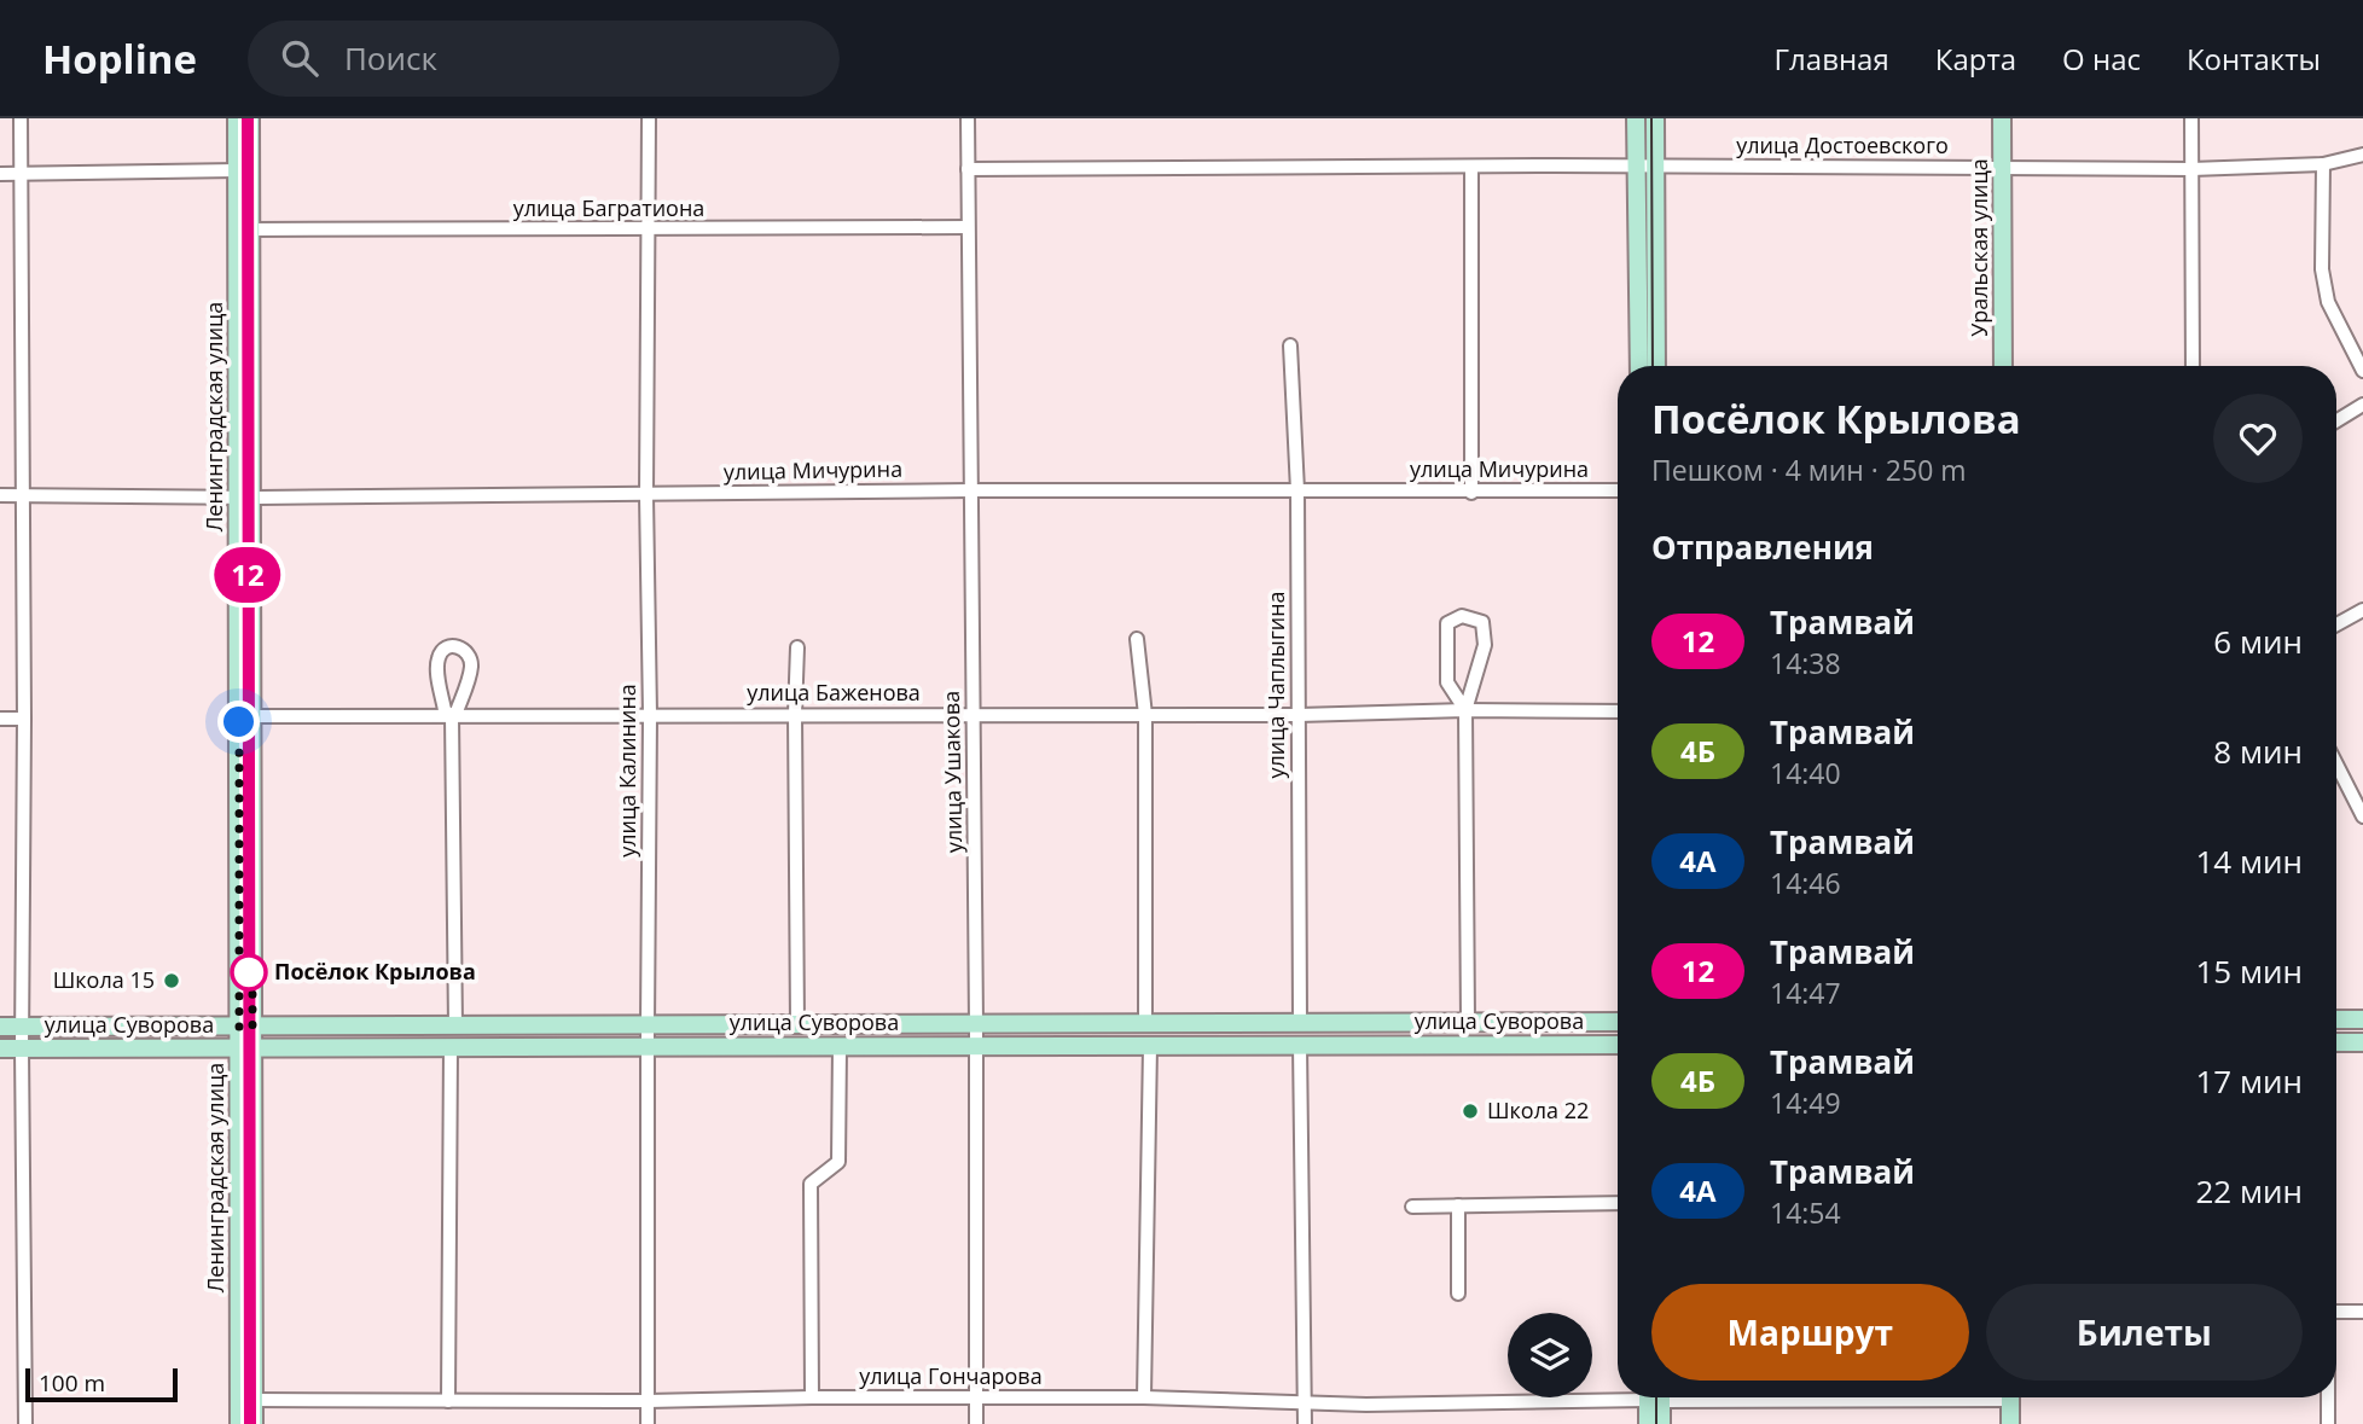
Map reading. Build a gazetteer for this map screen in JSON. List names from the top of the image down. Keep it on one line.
{"streets":{"main road":["Уральская улица","Ленинградская улица","улица Суворова"],"street":["улица Достоевского","улица Багратиона","улица Мичурина","улица Чаплыгина","улица Баженова","улица Калинина","улица Ушакова","улица Гончарова"]},"crossings":[["улица Достоевского","Уральская улица"],["улица Достоевского","улица Ушакова"],["улица Багратиона","Ленинградская улица"],["улица Багратиона","улица Калинина"],["улица Багратиона","улица Ушакова"],["Ленинградская улица","улица Мичурина"],["Ленинградская улица","улица Баженова"],["Ленинградская улица","улица Суворова"],["Ленинградская улица","улица Гончарова"],["улица Мичурина","улица Чаплыгина"],["улица Мичурина","улица Калинина"],["улица Мичурина","улица Ушакова"],["улица Чаплыгина","улица Баженова"],["улица Чаплыгина","улица Суворова"],["улица Баженова","улица Калинина"],["улица Баженова","улица Ушакова"],["улица Калинина","улица Суворова"],["улица Калинина","улица Гончарова"],["улица Ушакова","улица Суворова"],["улица Ушакова","улица Гончарова"]],"places":["Посёлок Крылова","Школа 15","Школа 22"],"lines":["tram line 12"],"scale_bar":"100 m","page":{"header":"Hopline","search":"Поиск","nav":["Главная","Карта","О нас","Контакты"],"on_map":"12","heading":[["Посёлок Крылова","Пешком · 4 мин · 250 m"],"Отправления"],"list":[{"mark":"12","name":"Трамвай","note":"14:38","value":"6 мин"},{"mark":"4Б","name":"Трамвай","note":"14:40","value":"8 мин"},{"mark":"4А","name":"Трамвай","note":"14:46","value":"14 мин"},{"mark":"12","name":"Трамвай","note":"14:47","value":"15 мин"},{"mark":"4Б","name":"Трамвай","note":"14:49","value":"17 мин"},{"mark":"4А","name":"Трамвай","note":"14:54","value":"22 мин"}],"buttons":["Маршрут","Билеты"],"scale":"100 m"}}
